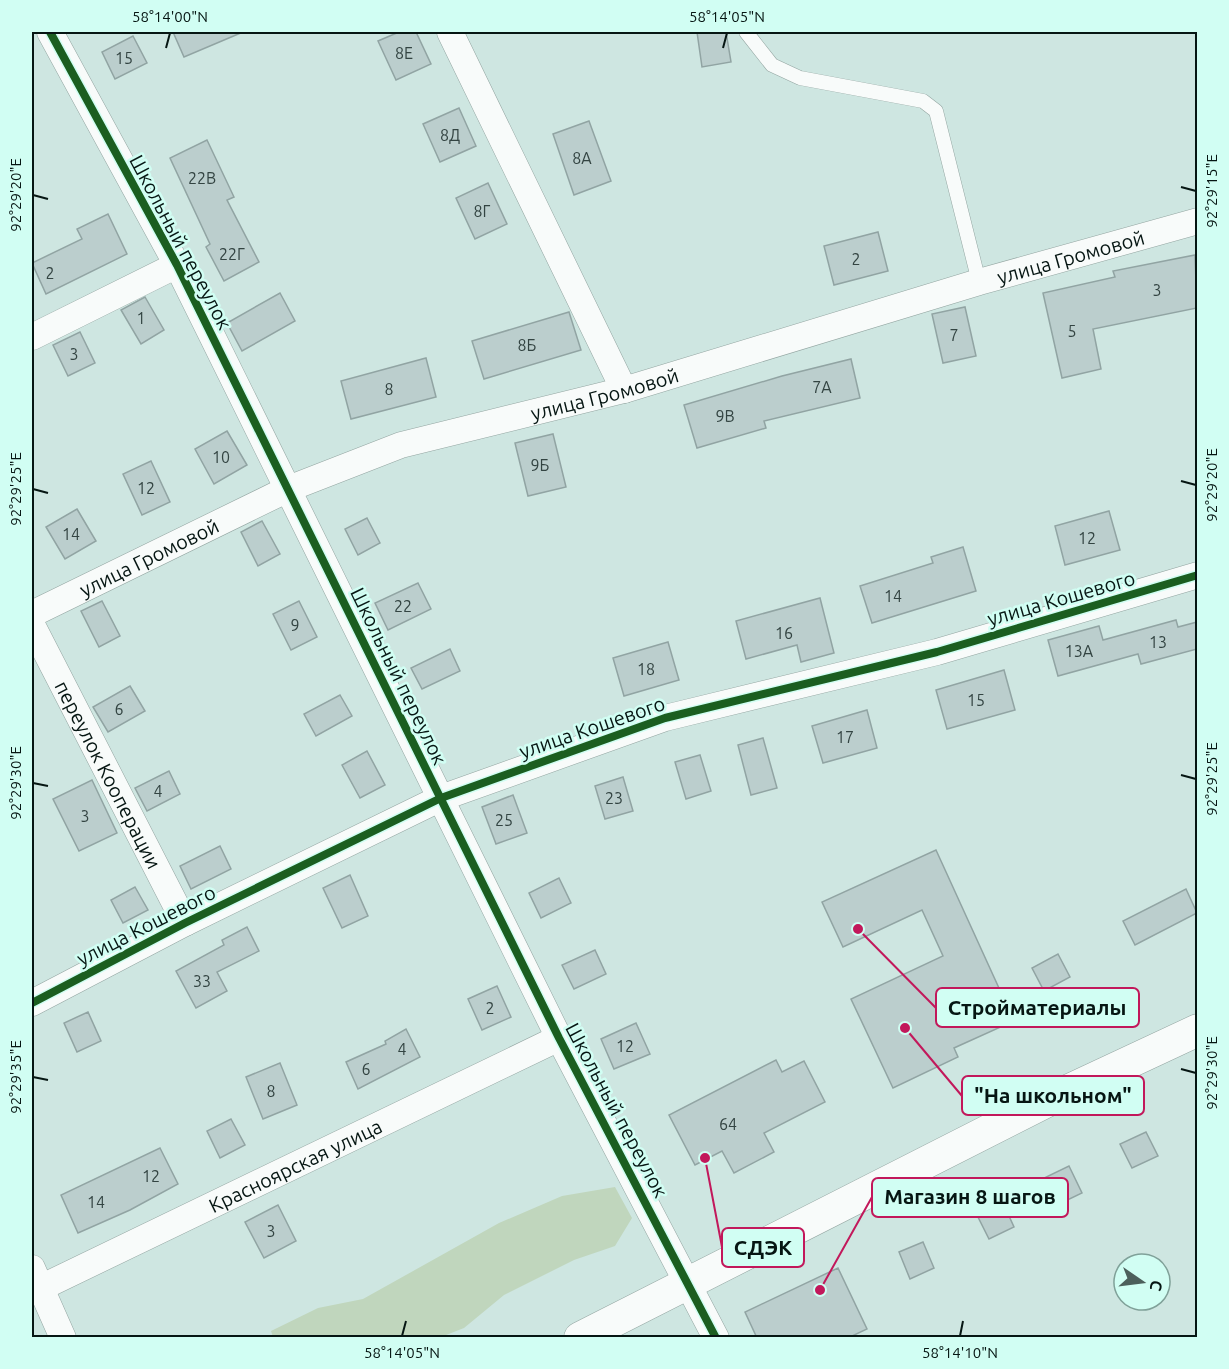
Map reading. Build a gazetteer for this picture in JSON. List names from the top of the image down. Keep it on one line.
{"streets":{"street":["Школьный переулок","улица Громовой","улица Кошевого","переулок Кооперации","Красноярская улица"]},"crossings":[["Школьный переулок","улица Громовой"],["Школьный переулок","улица Кошевого"],["Школьный переулок","Красноярская улица"],["улица Кошевого","переулок Кооперации"]],"places":["Стройматериалы","\"На школьном\"","СДЭК","Магазин 8 шагов"],"house_numbers":["8Е","15","8Д","8А","22В","8Г","22Г","2","2","3","1","5","7","8Б","3","7А","8","9В","10","9Б","12","14","12","14","22","9","16","13","13А","18","15","6","17","4","23","3","25","33","2","12","4","6","8","64","12","14","3"],"north":"right","coordinates":["58°14'00\"N","58°14'05\"N","92°29'15\"E","92°29'20\"E","92°29'25\"E","92°29'30\"E","92°29'35\"E","58°14'10\"N"]}
